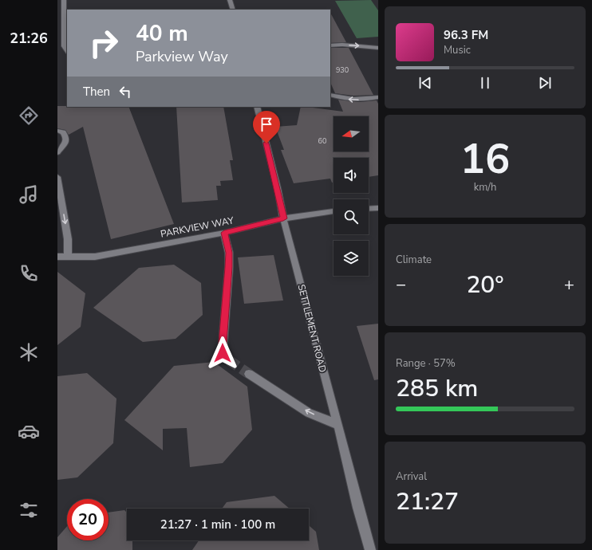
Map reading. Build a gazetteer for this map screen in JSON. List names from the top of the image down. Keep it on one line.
{"streets":{"lane":["PARKVIEW WAY","SETTLEMENT ROAD"]},"crossings":[["PARKVIEW WAY","SETTLEMENT ROAD"]],"house_numbers":["930","60"],"north":"left","page":{"tabs":"21:26","turn":["40 m","Parkview Way"],"song":["96.3 FM","Music"],"then":"Then","tile":[["16","km/h"],"Climate",["Range · 57%","285 km"],["Arrival","21:27"]],"heat":["−","20°","+"],"limit":"20","trip":"21:27 · 1 min · 100 m"}}
